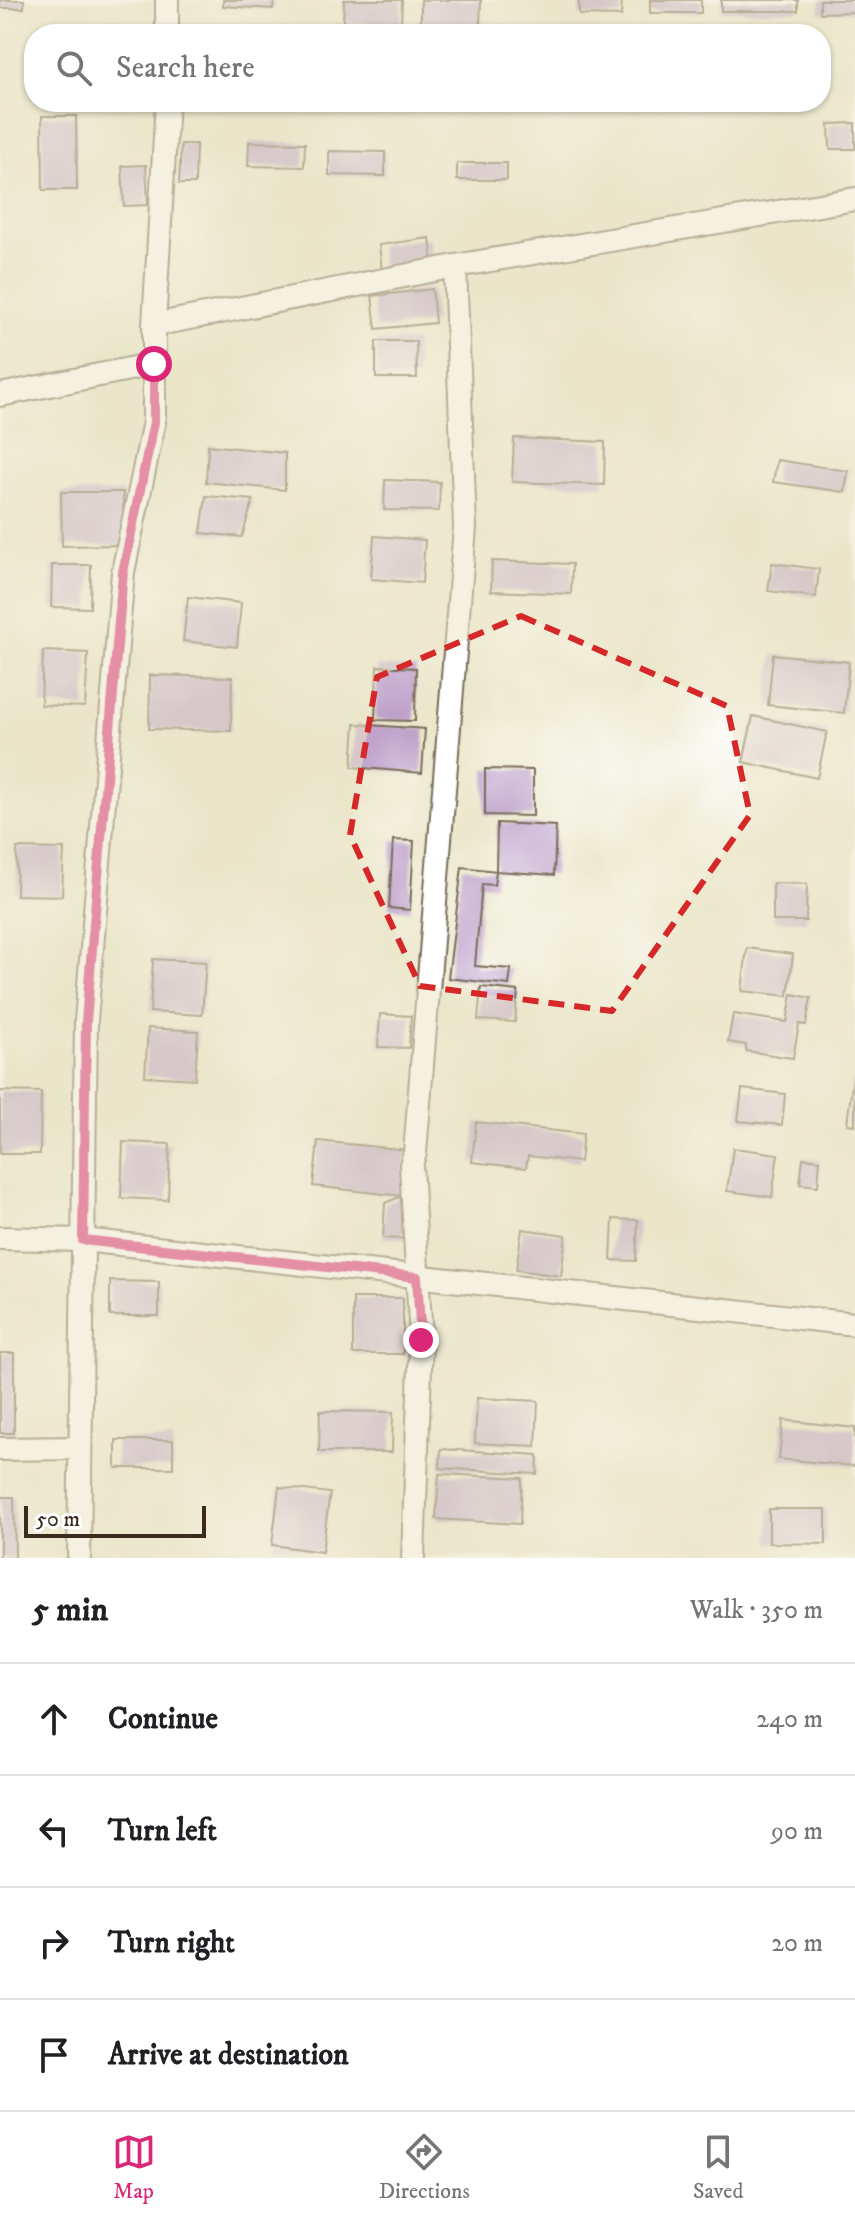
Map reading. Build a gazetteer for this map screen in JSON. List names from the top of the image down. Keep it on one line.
{"scale_bar":"50 m","page":{"search":"Search here","scale":"50 m","heading":["5 min","Walk · 350 m"],"list":[["Continue","240 m"],["Turn left","90 m"],["Turn right","20 m"],"Arrive at destination"],"nav":["Map","Directions","Saved"]}}
